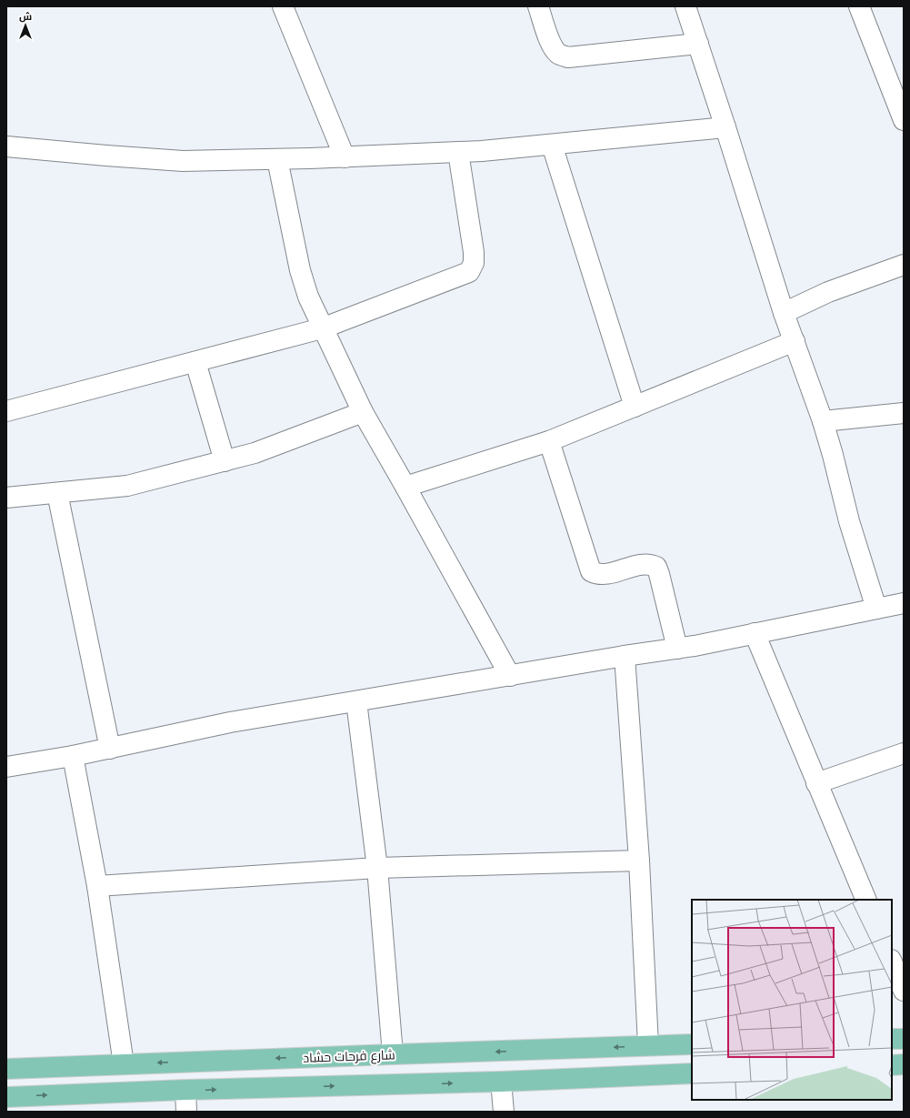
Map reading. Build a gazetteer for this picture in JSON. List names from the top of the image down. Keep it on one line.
{"streets":{"main road":["شارع فرحات حشاد"]},"north":"top"}
